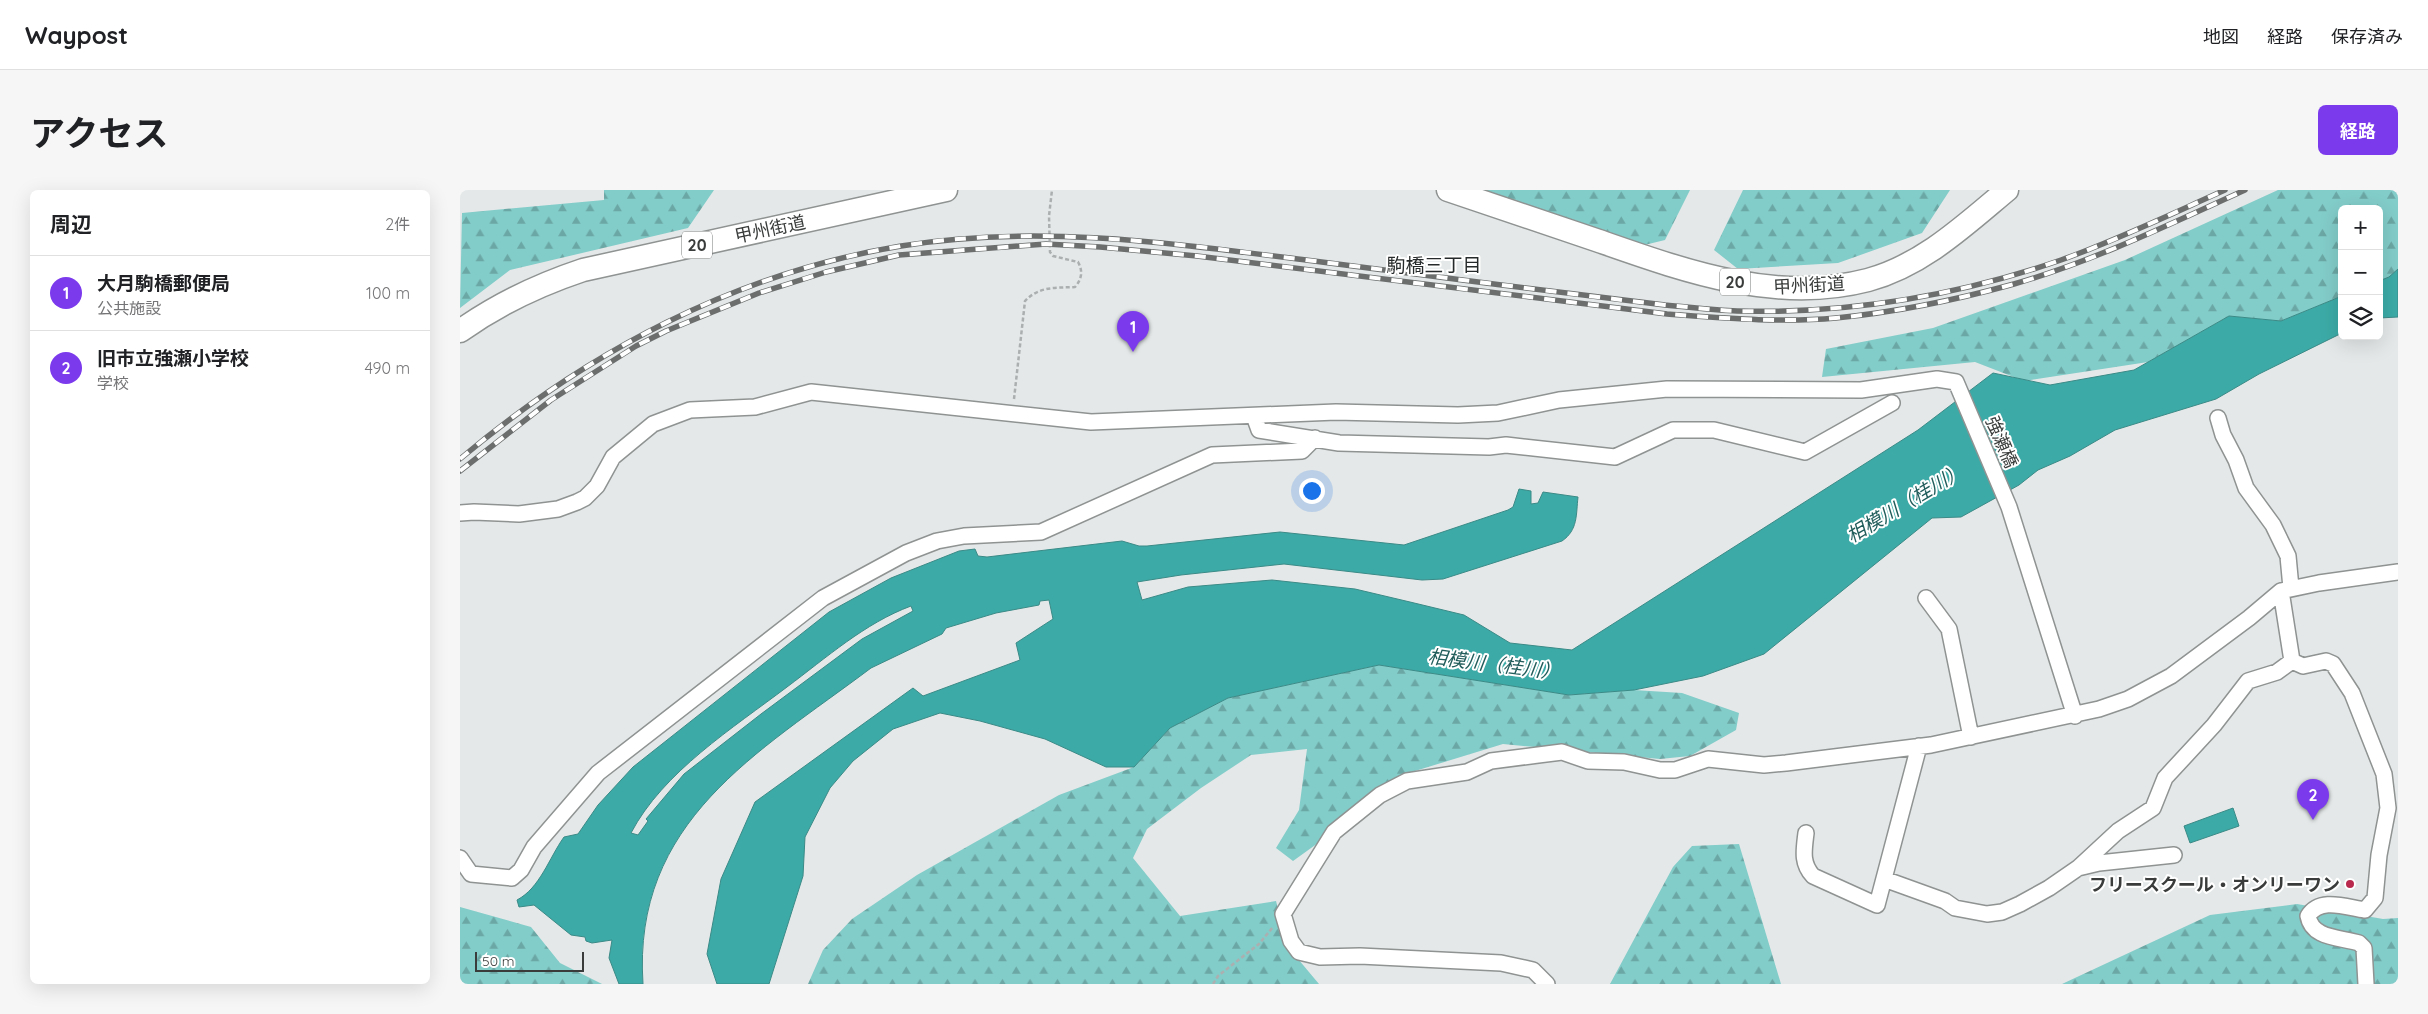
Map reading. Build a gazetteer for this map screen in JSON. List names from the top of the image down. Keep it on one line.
{"streets":{"highway":["甲州街道","20"],"street":["強瀬橋"]},"districts":["駒橋三丁目"],"water":["相模川（桂川）"],"places":["フリースクール・オンリーワン"],"scale_bar":"50 m","page":{"header":"Waypost","nav":["地図","経路","保存済み"],"title":"アクセス","buttons":"経路","heading":["周辺","2件"],"map_buttons":["+","−"],"list":[{"mark":"1","name":"大月駒橋郵便局","note":"公共施設","value":"100 m"},{"mark":"2","name":"旧市立強瀬小学校","note":"学校","value":"490 m"}],"pins":["1","2"],"scale":"50 m"}}
